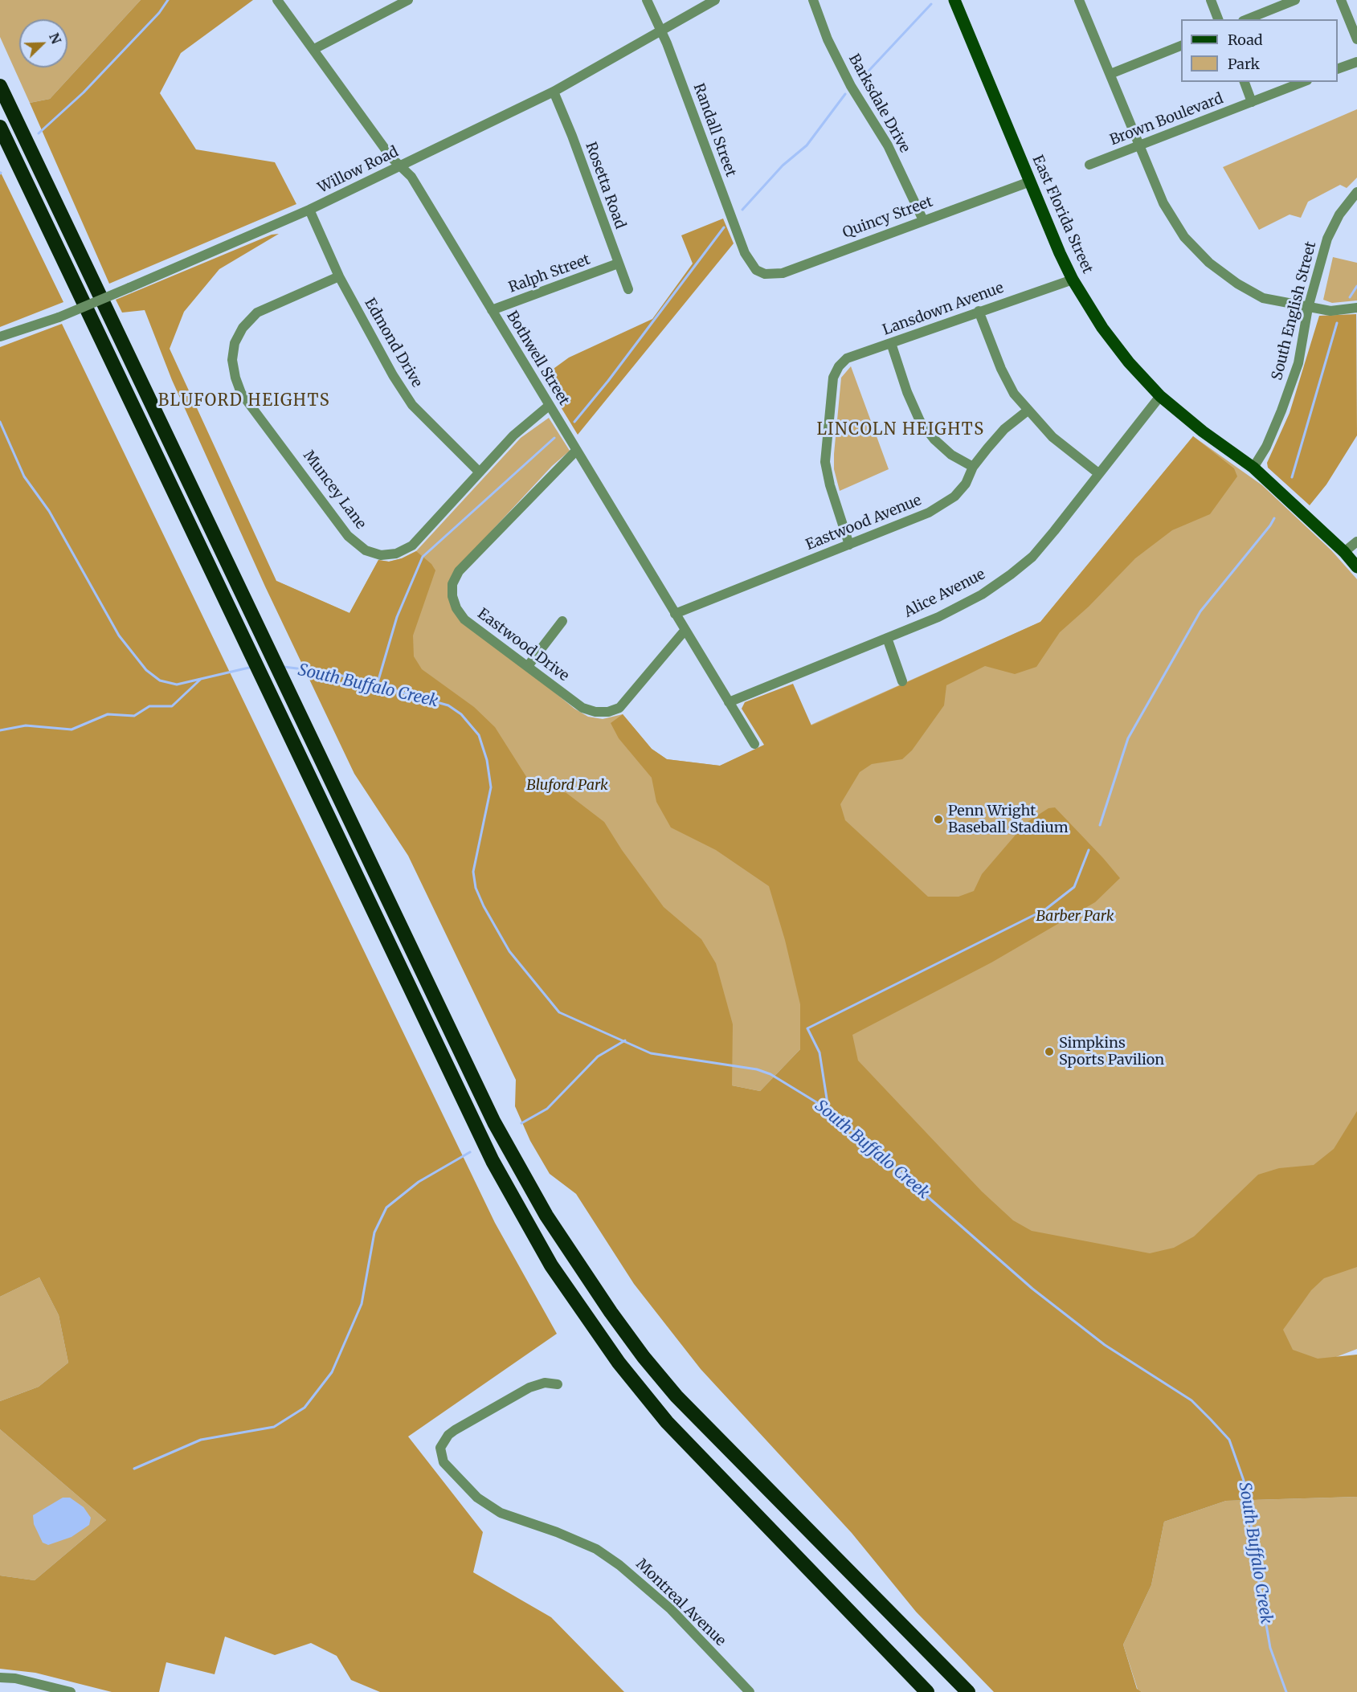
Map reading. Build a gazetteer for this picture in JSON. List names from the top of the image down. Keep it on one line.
{"streets":{"main road":["East Florida Street"],"street":["Barksdale Drive","Brown Boulevard","Randall Street","Willow Road","Rosetta Road","Quincy Street","Ralph Street","Lansdown Avenue","South English Street","Edmond Drive","Bothwell Street","Muncey Lane","Eastwood Avenue","Alice Avenue","Eastwood Drive","Montreal Avenue"]},"crossings":[["Barksdale Drive","Quincy Street"],["Randall Street","Willow Road"],["Randall Street","Quincy Street"],["Willow Road","Rosetta Road"],["Willow Road","Edmond Drive"],["Willow Road","Bothwell Street"],["Rosetta Road","Ralph Street"],["East Florida Street","Quincy Street"],["East Florida Street","Lansdown Avenue"],["East Florida Street","South English Street"],["East Florida Street","Alice Avenue"],["Ralph Street","Bothwell Street"],["Lansdown Avenue","Eastwood Avenue"],["Edmond Drive","Muncey Lane"],["Bothwell Street","Muncey Lane"],["Bothwell Street","Eastwood Avenue"],["Bothwell Street","Alice Avenue"],["Bothwell Street","Eastwood Drive"]],"districts":["BLUFORD HEIGHTS","LINCOLN HEIGHTS"],"water":["South Buffalo Creek"],"parks":["Bluford Park","Barber Park"],"places":["Penn Wright Baseball Stadium","Simpkins Sports Pavilion"],"legend":["Road","Park"],"north":"top right"}
